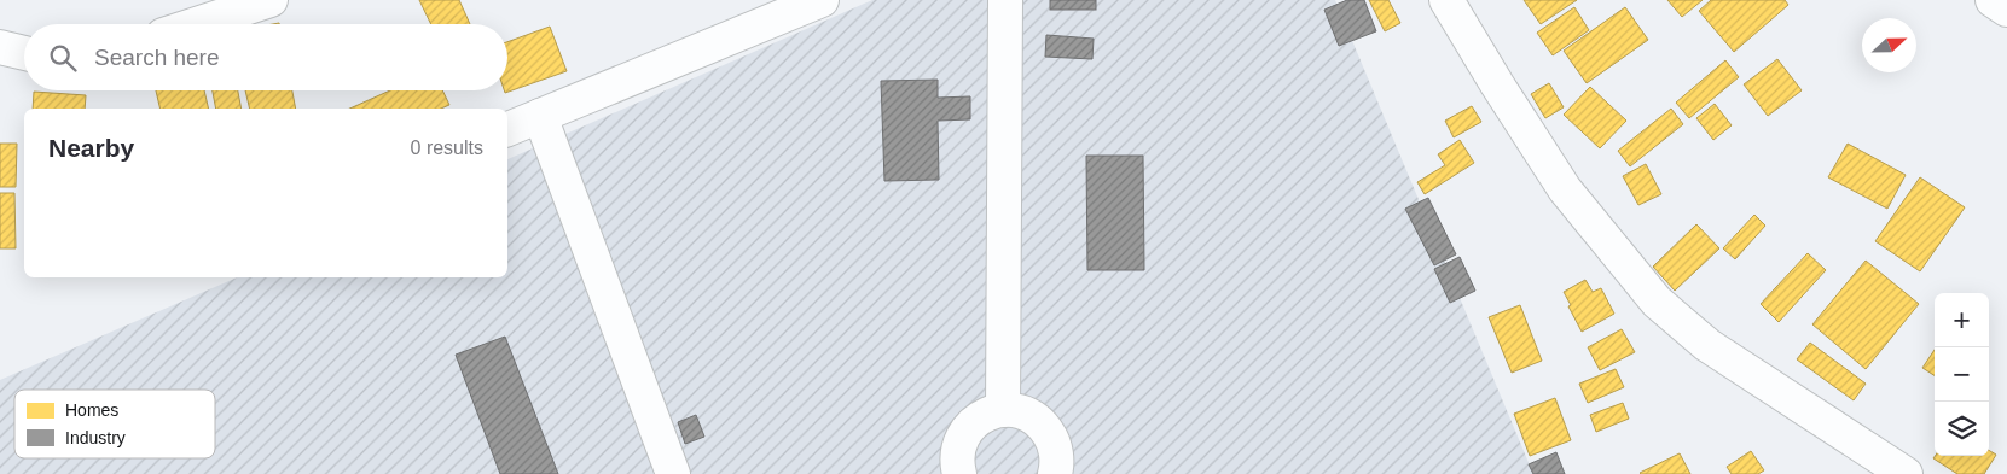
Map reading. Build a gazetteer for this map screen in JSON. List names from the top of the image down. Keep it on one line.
{"legend":["Homes","Industry"],"north":"right","page":{"search":"Search here","heading":["Nearby","0 results"],"map_buttons":["+","−"]}}
